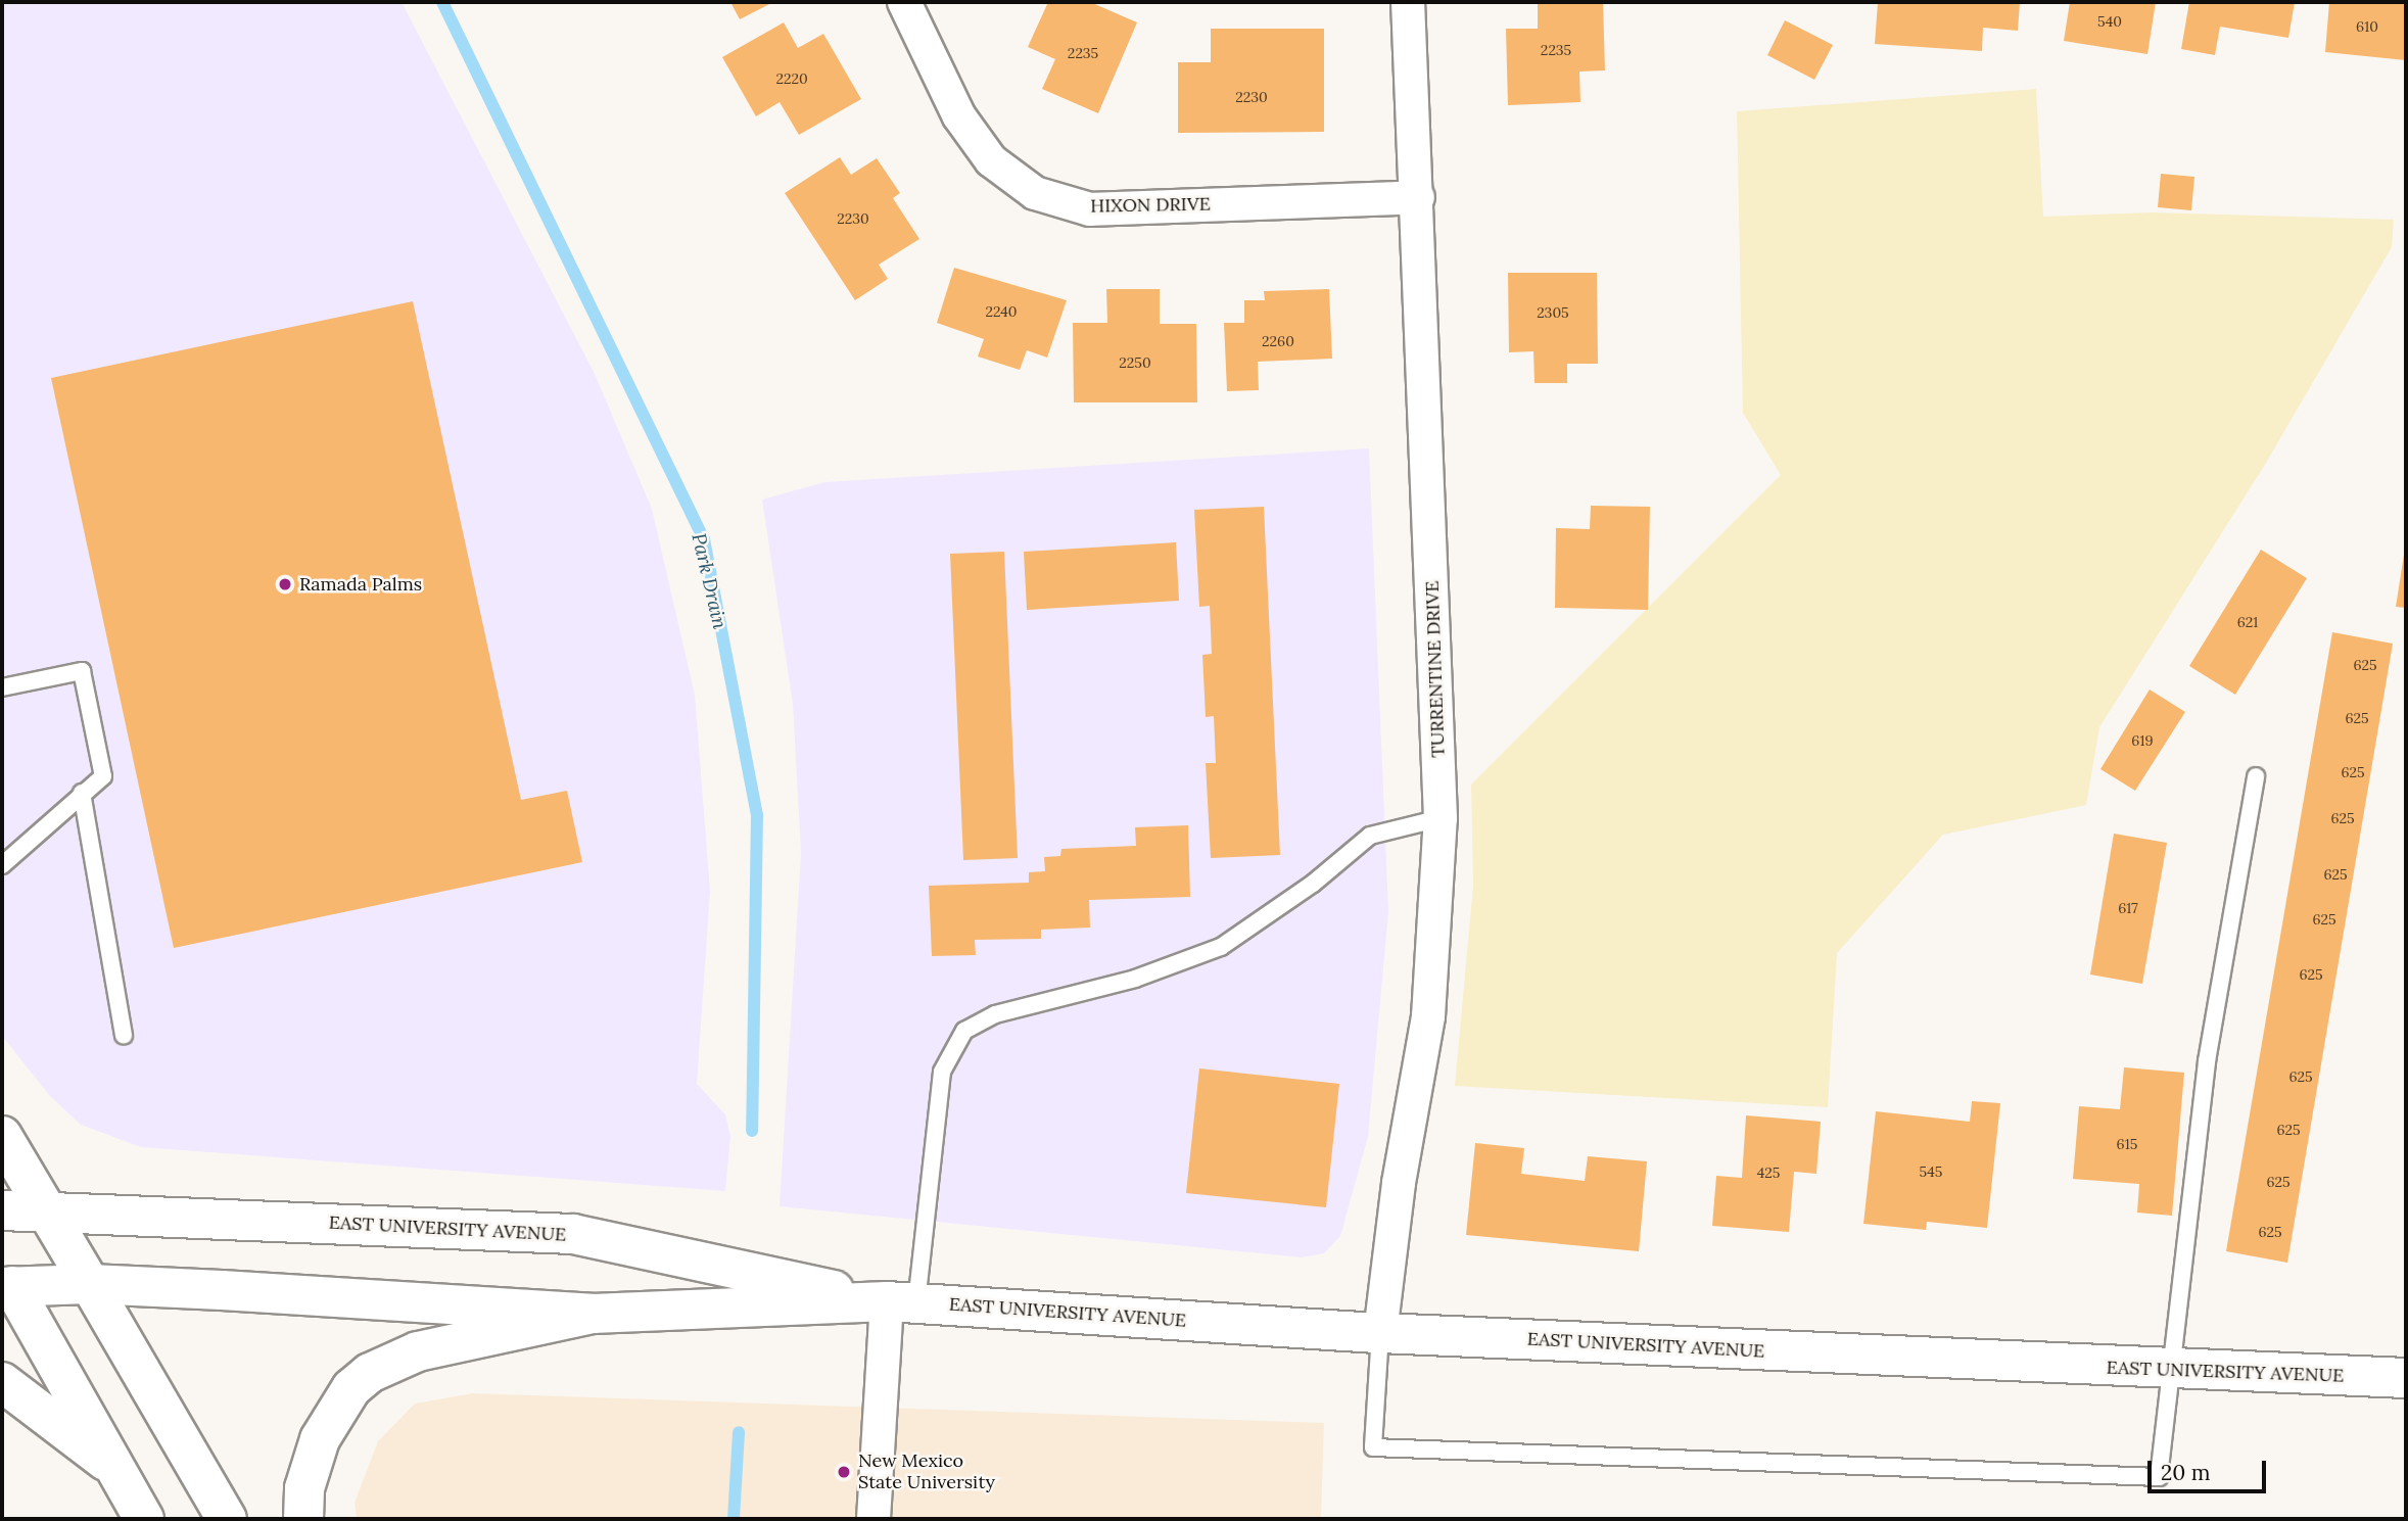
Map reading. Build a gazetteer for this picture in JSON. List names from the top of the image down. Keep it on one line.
{"streets":{"main road":["EAST UNIVERSITY AVENUE"],"street":["HIXON DRIVE","TURRENTINE DRIVE"]},"crossings":[["HIXON DRIVE","TURRENTINE DRIVE"],["TURRENTINE DRIVE","EAST UNIVERSITY AVENUE"]],"water":["Park Drain"],"places":["Ramada Palms","New Mexico State University"],"house_numbers":["540","610","2235","2235","2220","2230","2230","2240","2305","2260","2250","621","625","625","619","625","625","625","617","625","625","625","625","615","545","425","625","625"],"scale_bar":"20 m"}
